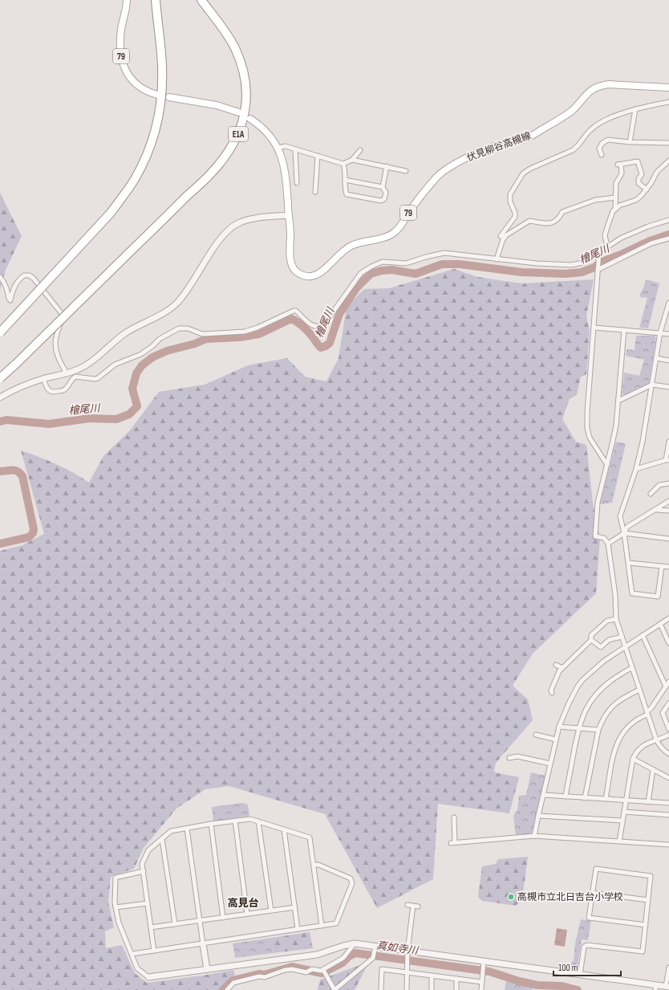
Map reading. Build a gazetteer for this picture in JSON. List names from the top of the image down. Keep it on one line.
{"streets":{"highway":["E1A"],"main road":["79","伏見柳谷高槻線"]},"districts":["高見台"],"water":["檜尾川","真如寺川"],"places":["高槻市立北日吉台小学校"],"scale_bar":"100 m"}
